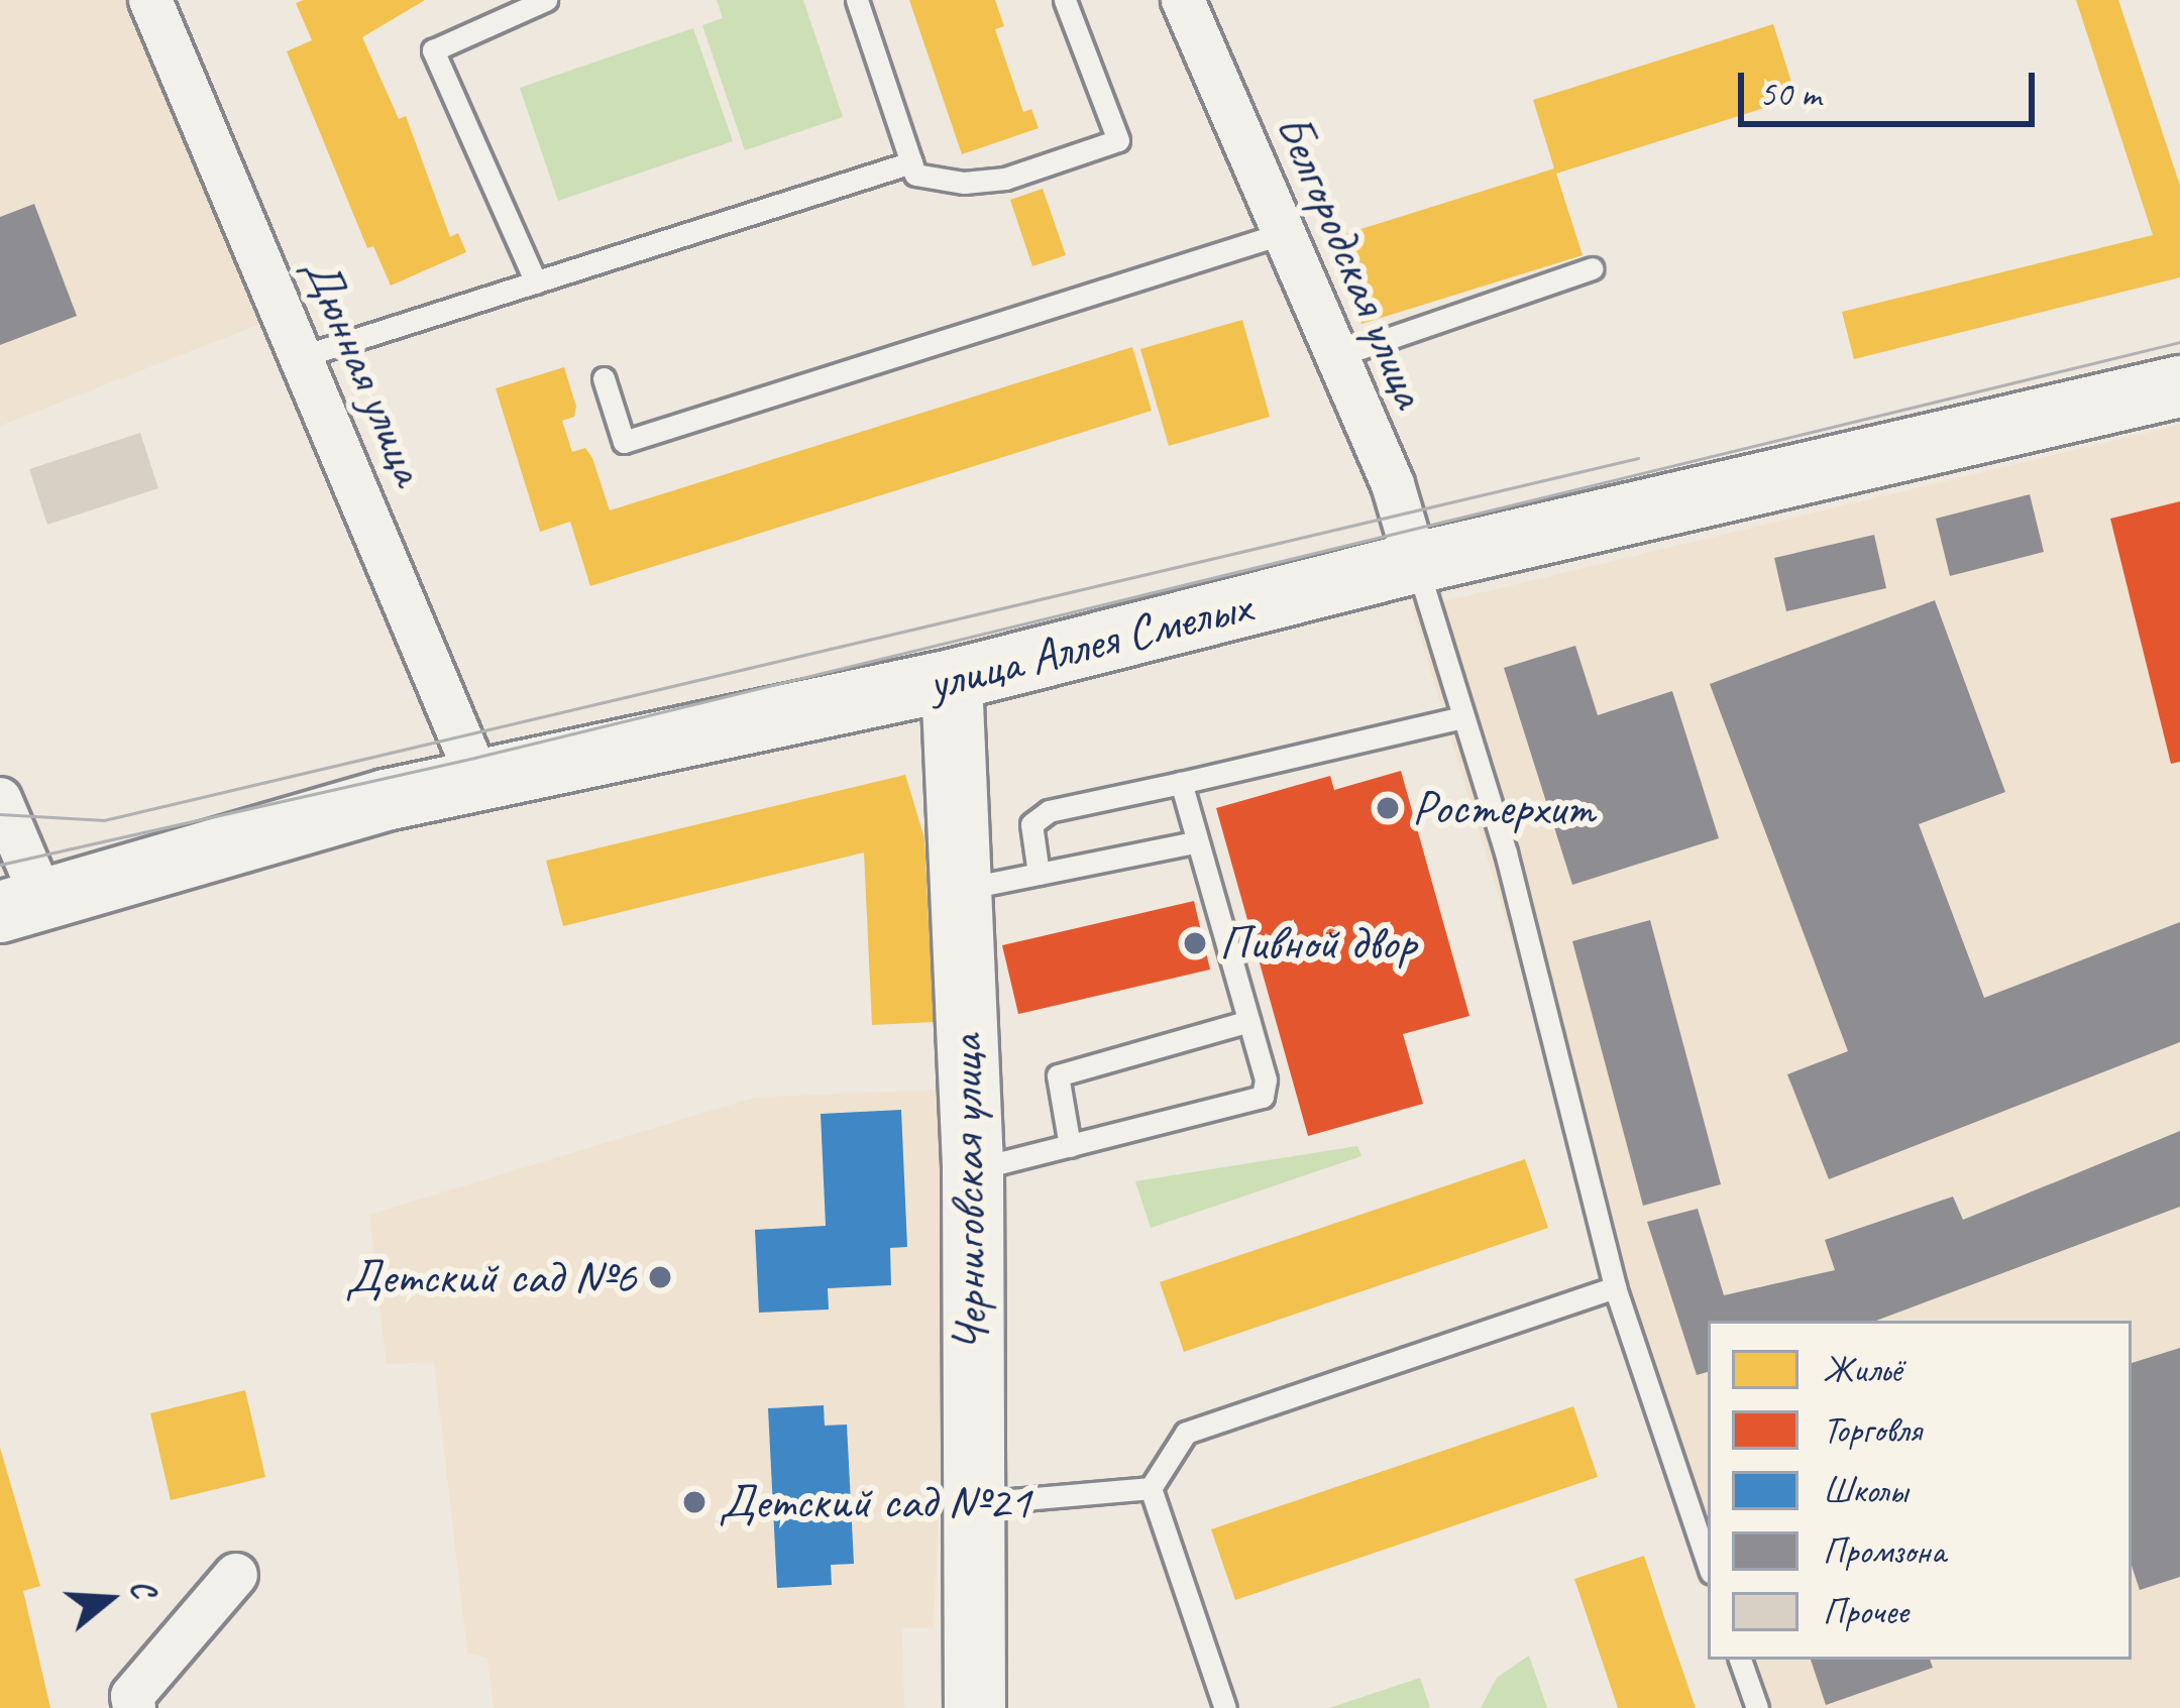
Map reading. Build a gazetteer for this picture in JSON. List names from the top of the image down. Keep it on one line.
{"streets":{"main road":["улица Аллея Смелых","Черниговская улица"],"street":["Белгородская улица","Дюнная улица"]},"crossings":[["Белгородская улица","улица Аллея Смелых"],["Дюнная улица","улица Аллея Смелых"],["улица Аллея Смелых","Черниговская улица"]],"places":["Ростерхит","Пивной двор","Детский сад №6","Детский сад №21"],"legend":["Жильё","Торговля","Школы","Промзона","Прочее"],"scale_bar":"50 m","north":"right"}
